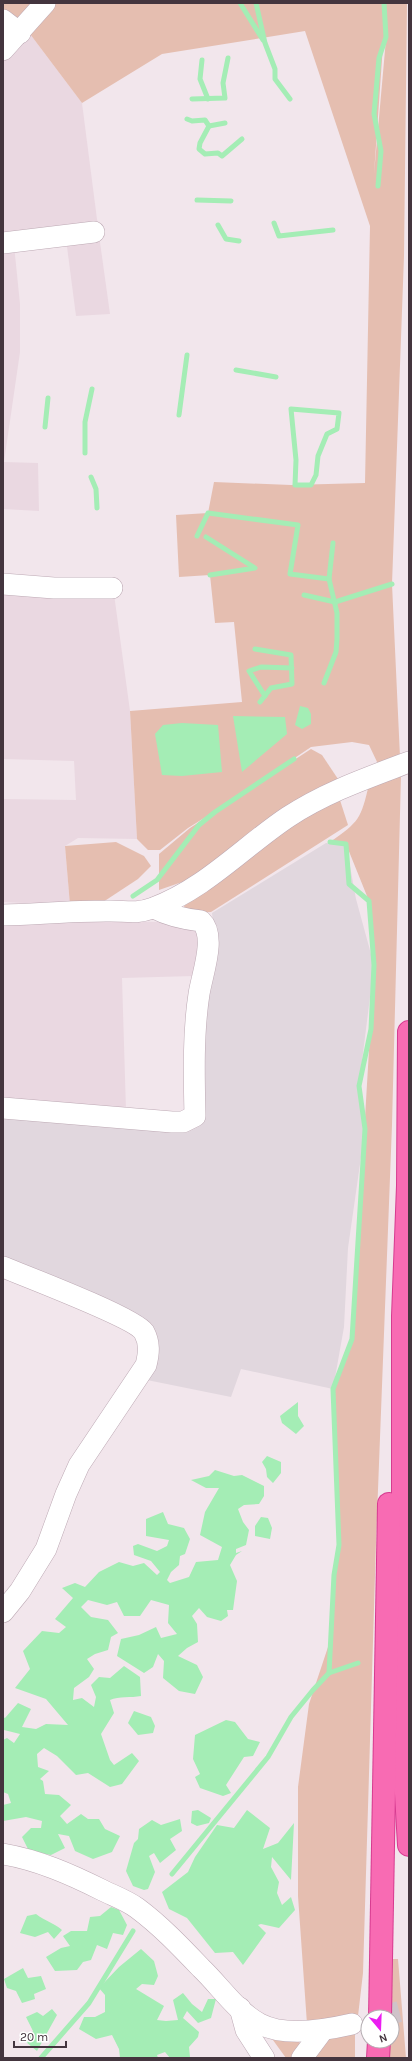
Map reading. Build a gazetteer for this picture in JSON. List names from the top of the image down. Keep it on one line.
{"scale_bar":"20 m","north":"bottom"}
